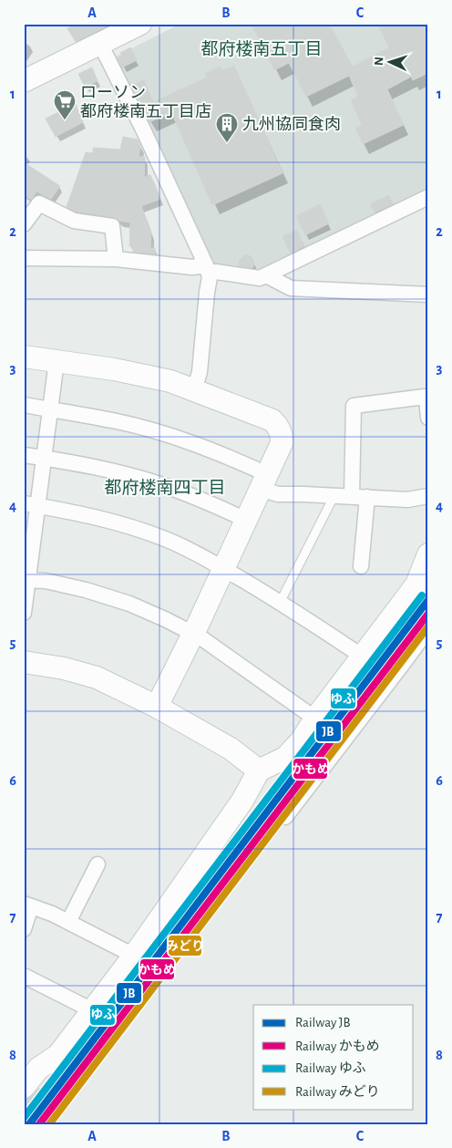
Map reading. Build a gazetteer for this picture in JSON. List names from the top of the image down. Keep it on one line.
{"districts":["都府楼南五丁目","都府楼南四丁目"],"places":{"supermarket":["ローソン 都府楼南五丁目店"],"building":["九州協同食肉"]},"lines":["rail line ゆふ","rail line JB","rail line かもめ","rail line みどり"],"legend":["Railway JB","Railway かもめ","Railway ゆふ","Railway みどり"],"north":"left","grid":{"columns":["A","B","C"],"rows":["1","2","3","4","5","6","7","8"]}}
